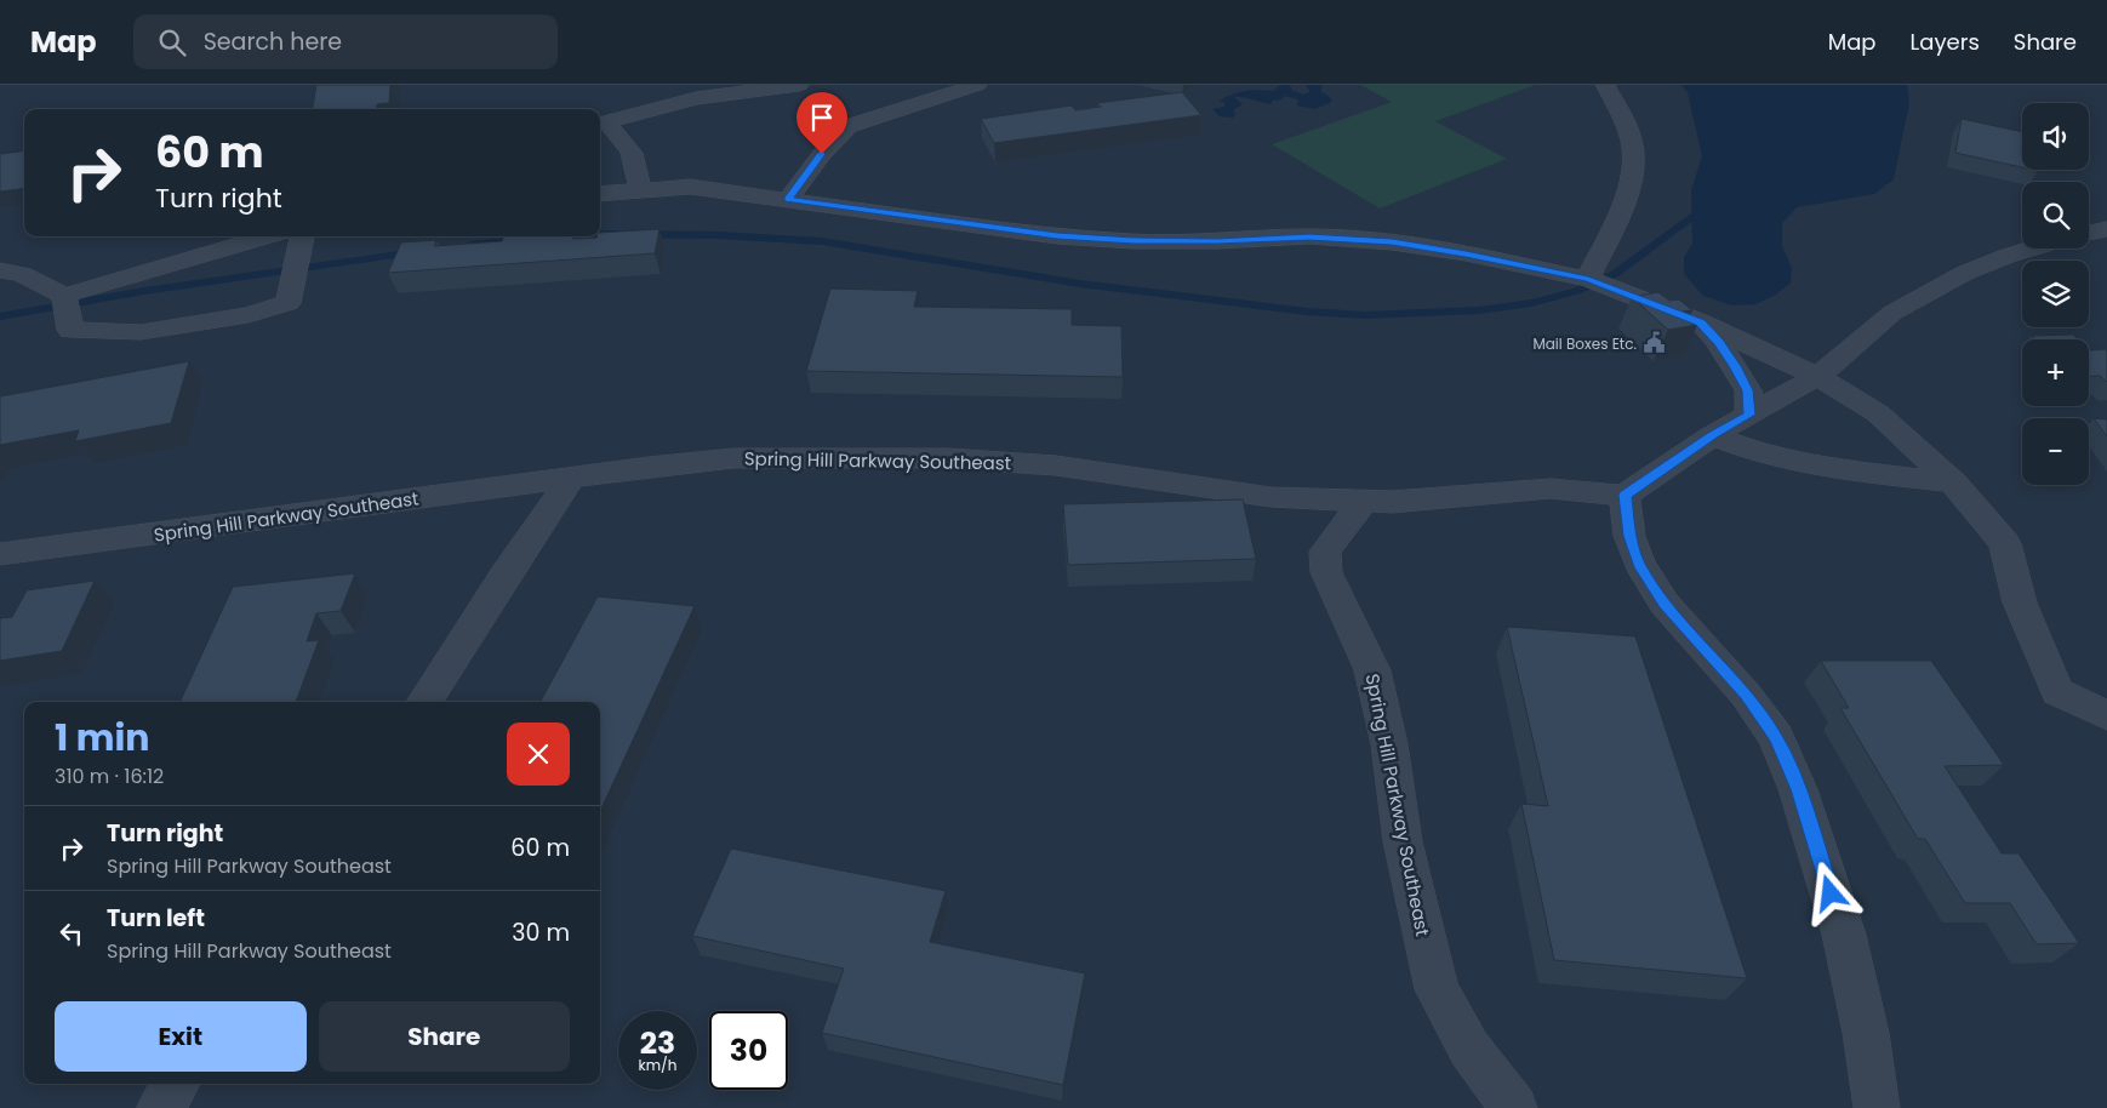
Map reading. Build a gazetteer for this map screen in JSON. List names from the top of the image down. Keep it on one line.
{"streets":{"street":["Spring Hill Parkway Southeast"]},"places":{"public building":["Mail Boxes Etc."]},"page":{"header":"Map","search":"Search here","nav":["Map","Layers","Share"],"map_buttons":["+","−"],"turn":["60 m","Turn right"],"heading":["1 min","310 m · 16:12"],"list":[{"name":"Turn right","note":"Spring Hill Parkway Southeast","value":"60 m"},{"name":"Turn left","note":"Spring Hill Parkway Southeast","value":"30 m"}],"buttons":["Exit","Share"],"speed":"23 km/h","limit":"30"}}
